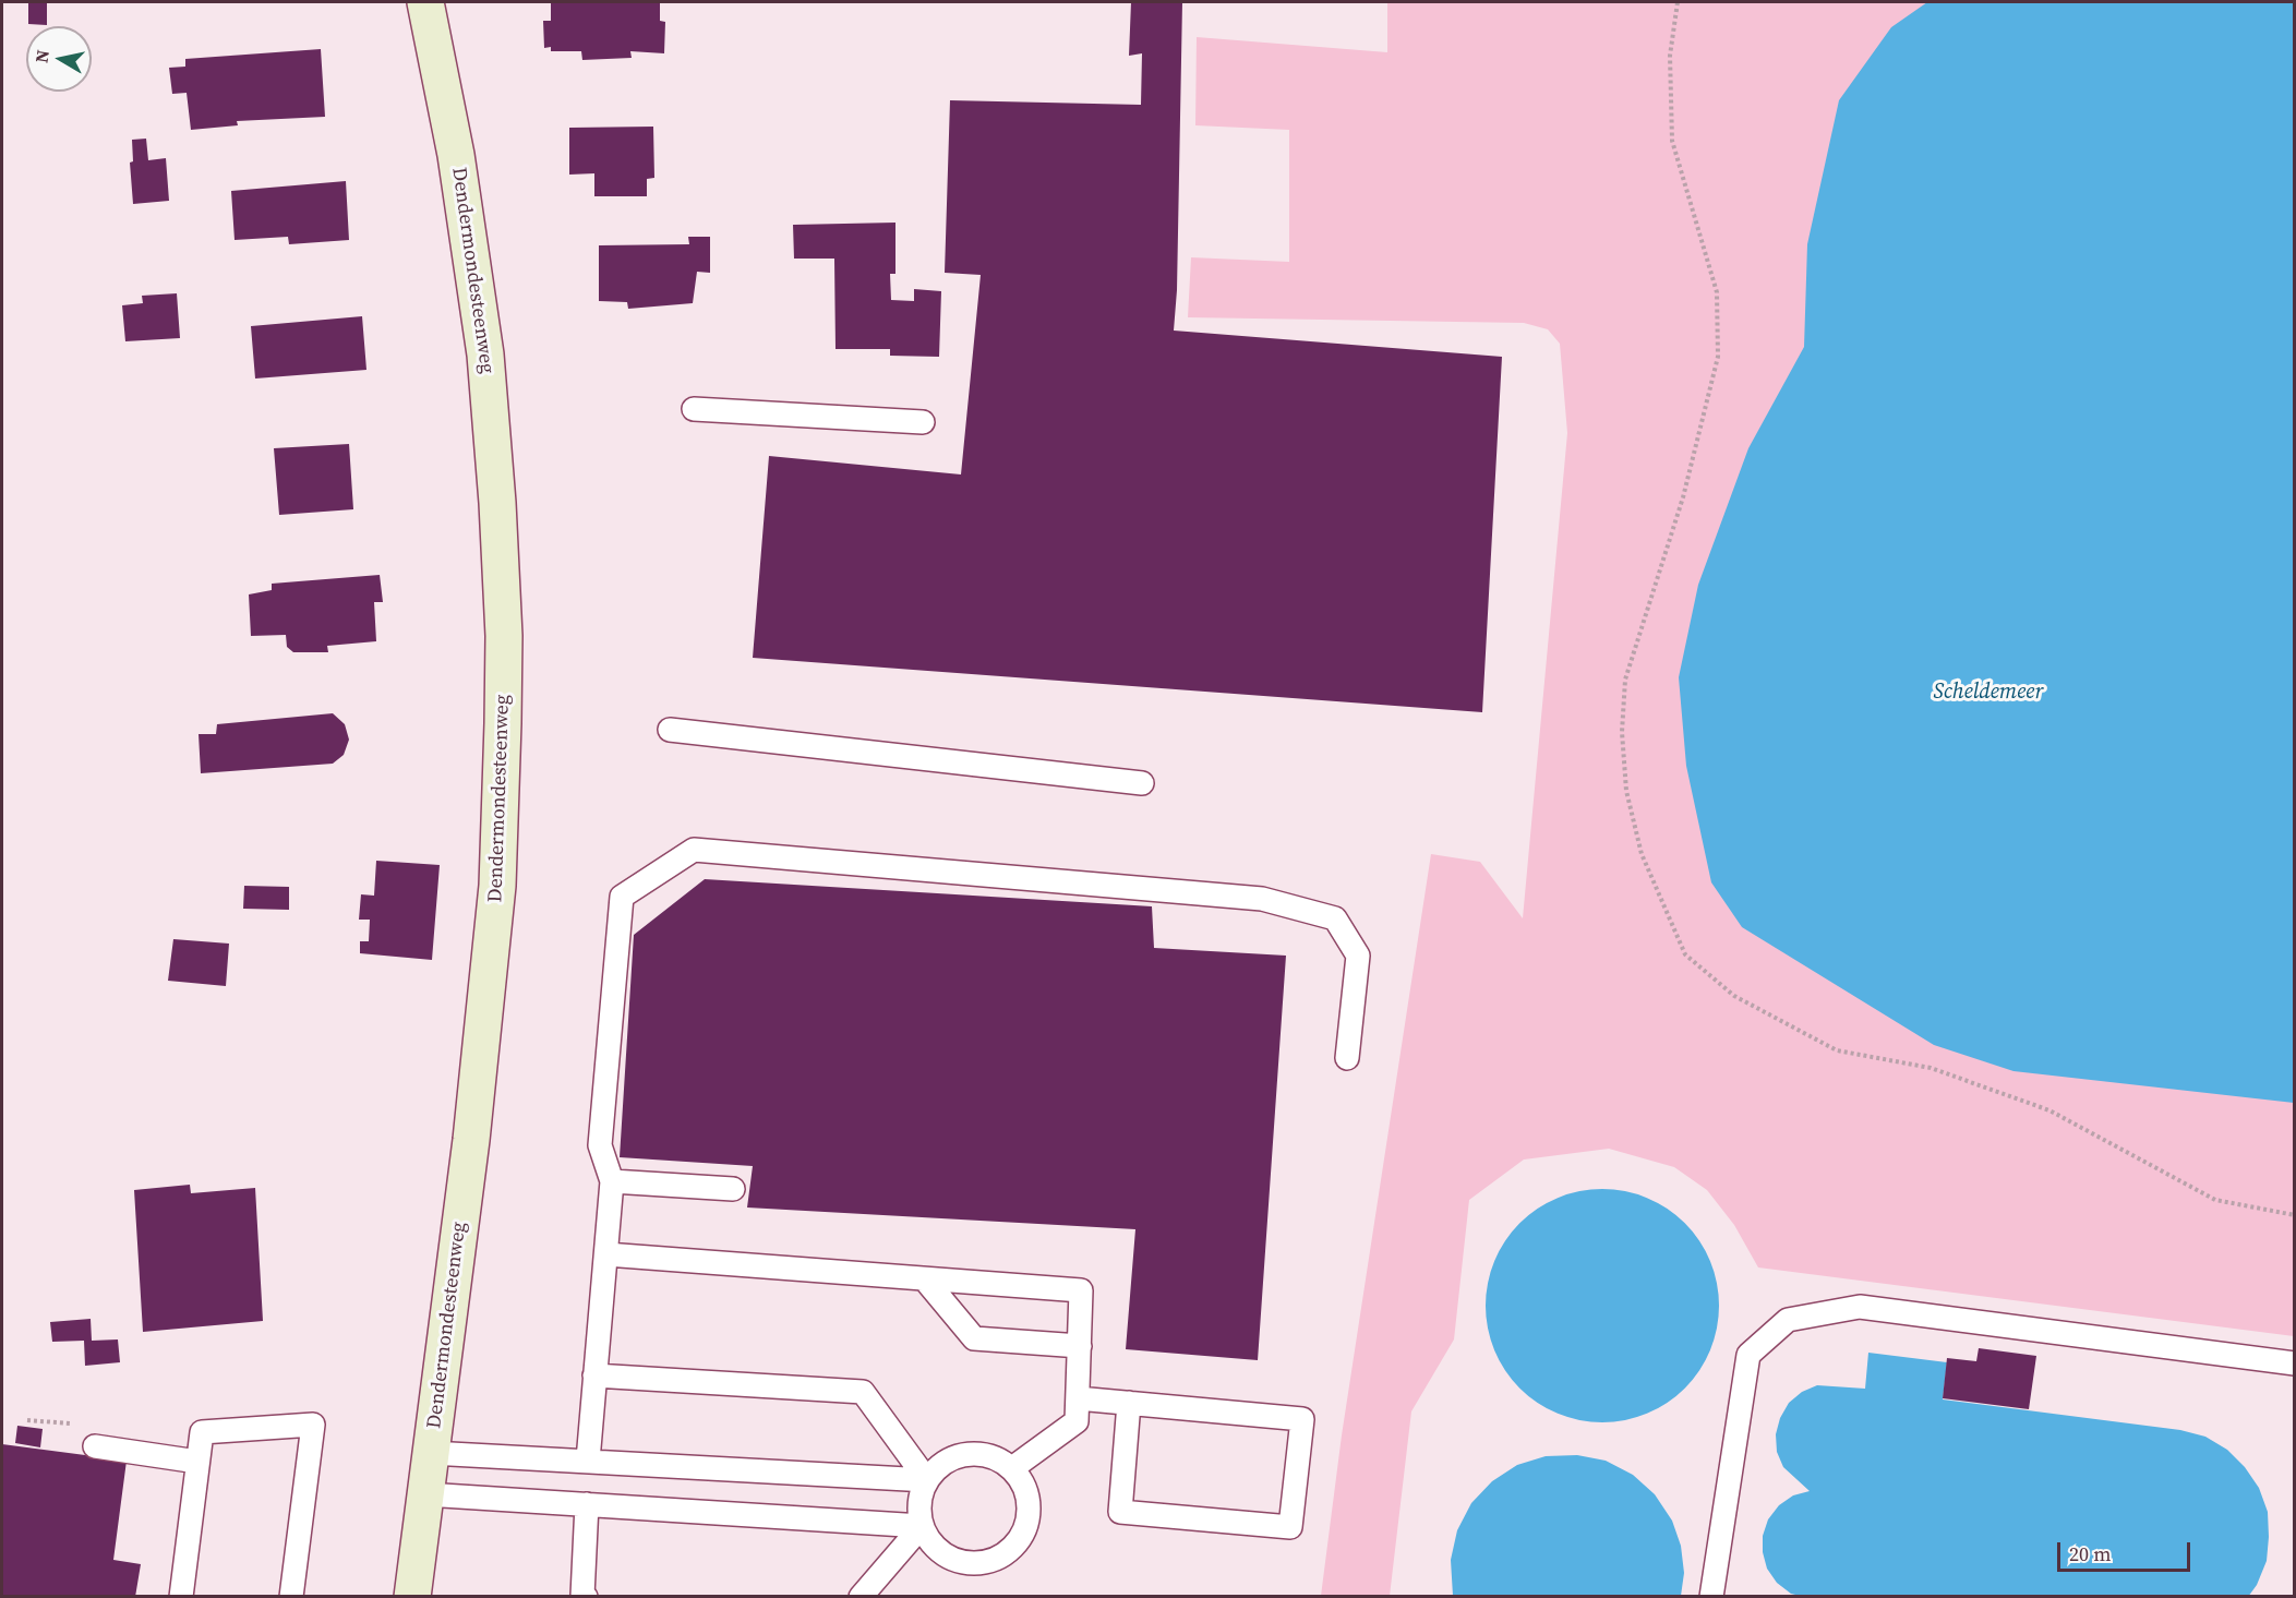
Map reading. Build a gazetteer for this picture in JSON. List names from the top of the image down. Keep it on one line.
{"streets":{"main road":["Dendermondesteenweg"]},"water":["Scheldemeer"],"scale_bar":"20 m","north":"left"}
